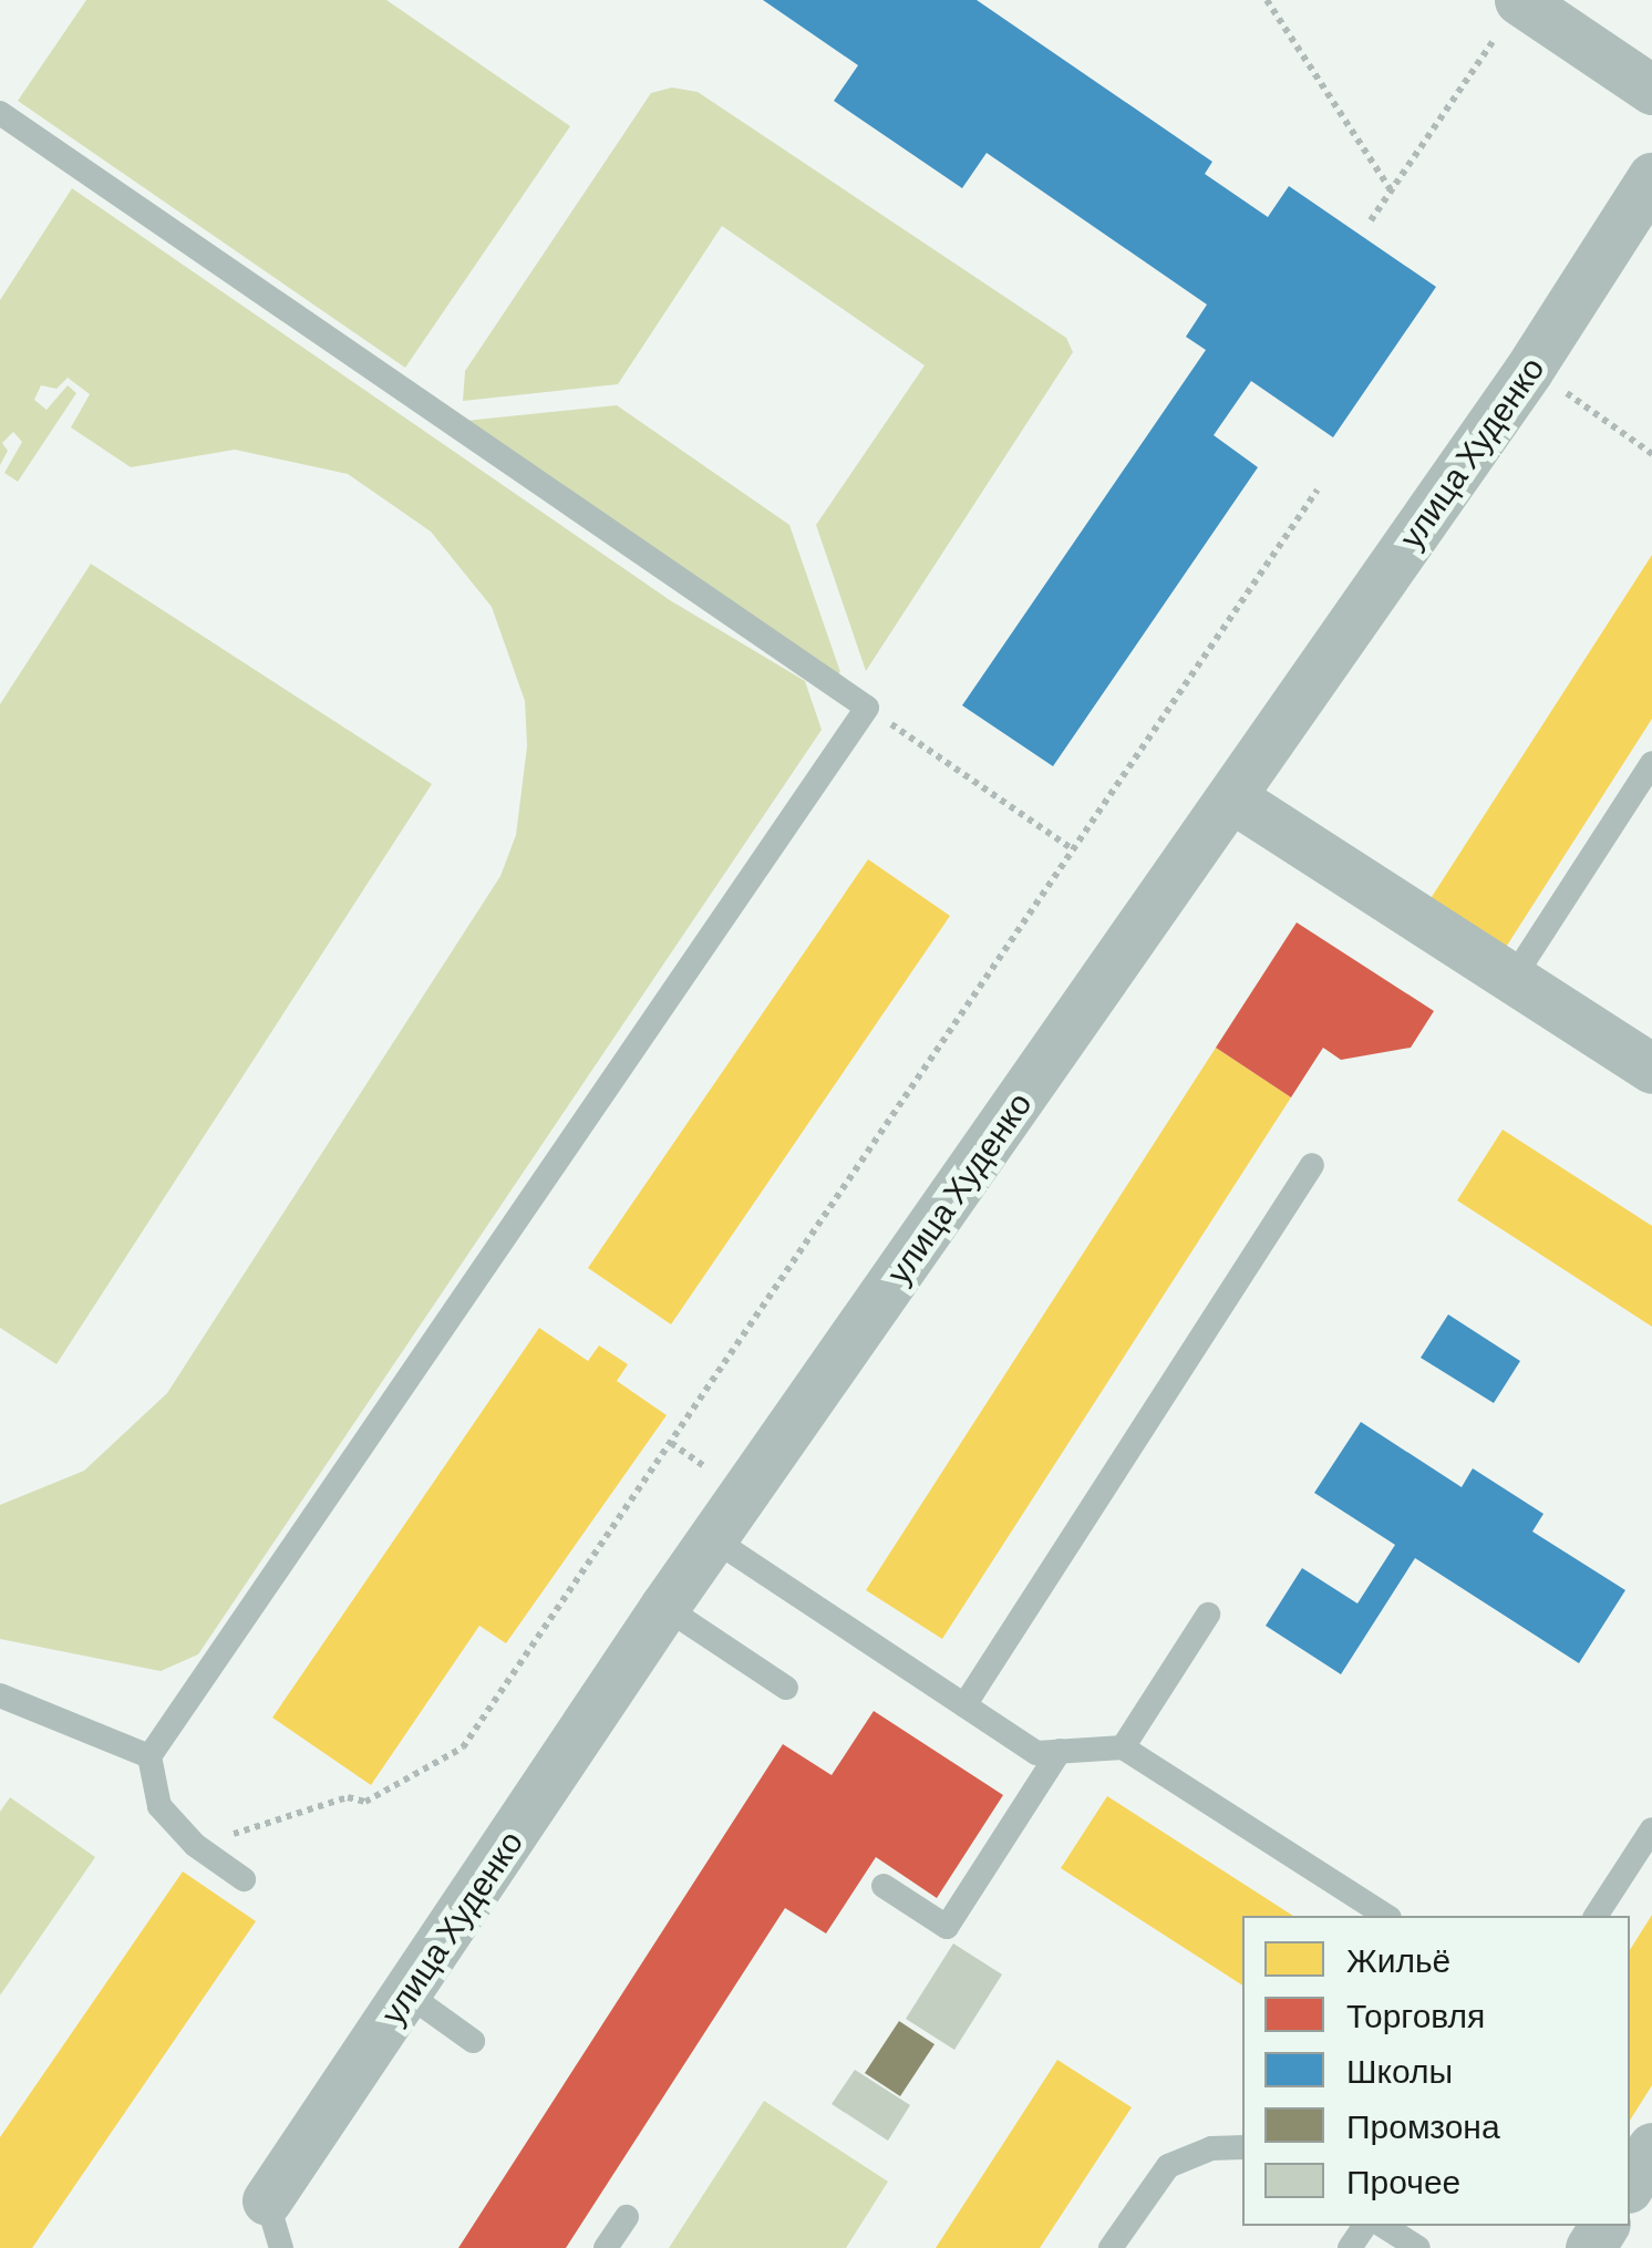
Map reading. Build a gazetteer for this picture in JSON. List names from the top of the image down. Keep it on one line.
{"streets":{"street":["улица Худенко"]},"legend":["Жильё","Торговля","Школы","Промзона","Прочее"]}
